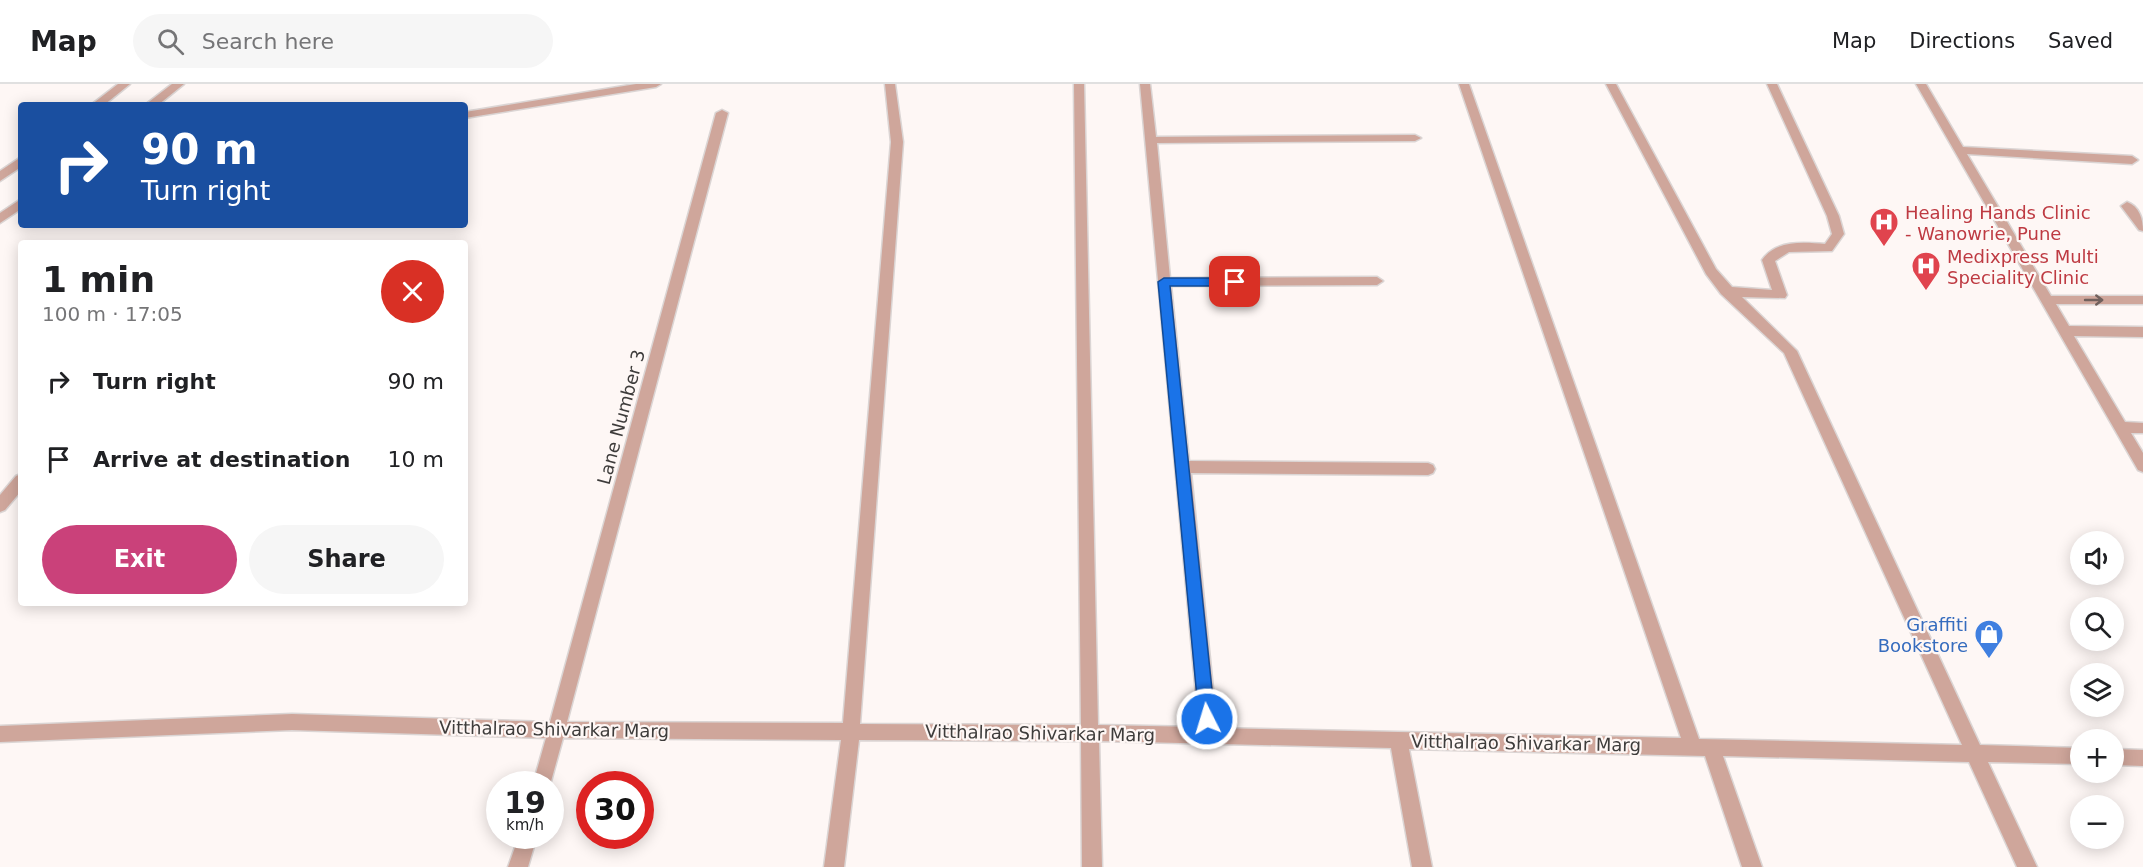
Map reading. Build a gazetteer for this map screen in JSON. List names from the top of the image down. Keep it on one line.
{"streets":{"street":["Lane Number 3","Vitthalrao Shivarkar Marg"]},"crossings":[["Lane Number 3","Vitthalrao Shivarkar Marg"]],"places":{"hospital":["Healing Hands Clinic - Wanowrie, Pune","Medixpress Multi Speciality Clinic"],"shop":["Graffiti Bookstore"]},"page":{"header":"Map","search":"Search here","nav":["Map","Directions","Saved"],"turn":["90 m","Turn right"],"heading":["1 min","100 m · 17:05"],"list":[{"name":"Turn right","value":"90 m"},{"name":"Arrive at destination","value":"10 m"}],"buttons":["Exit","Share"],"map_buttons":["+","−"],"speed":"19 km/h","limit":"30"}}
